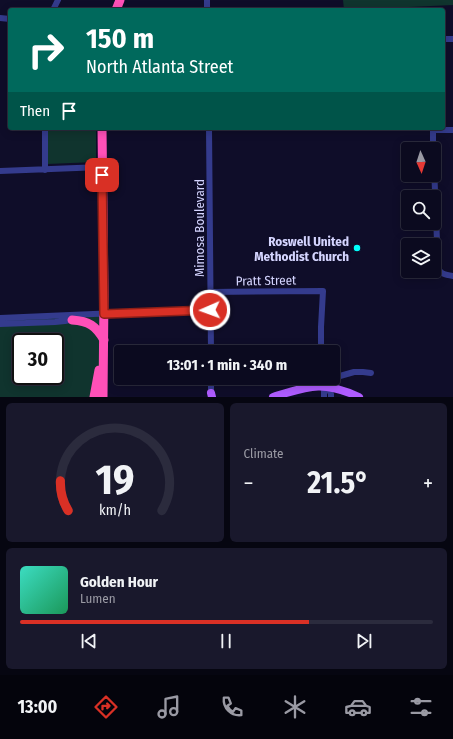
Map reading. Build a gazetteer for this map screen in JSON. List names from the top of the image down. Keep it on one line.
{"streets":{"street":["Mimosa Boulevard","Pratt Street"]},"crossings":[["Mimosa Boulevard","Pratt Street"]],"places":["Roswell United Methodist Church"],"north":"bottom","page":{"turn":["150 m","North Atlanta Street"],"then":"Then","limit":"30","trip":"13:01 · 1 min · 340 m","tile":"Climate","heat":["−","21.5°","+"],"song":["Golden Hour","Lumen"],"tabs":"13:00","gauge":["19","km/h"]}}
